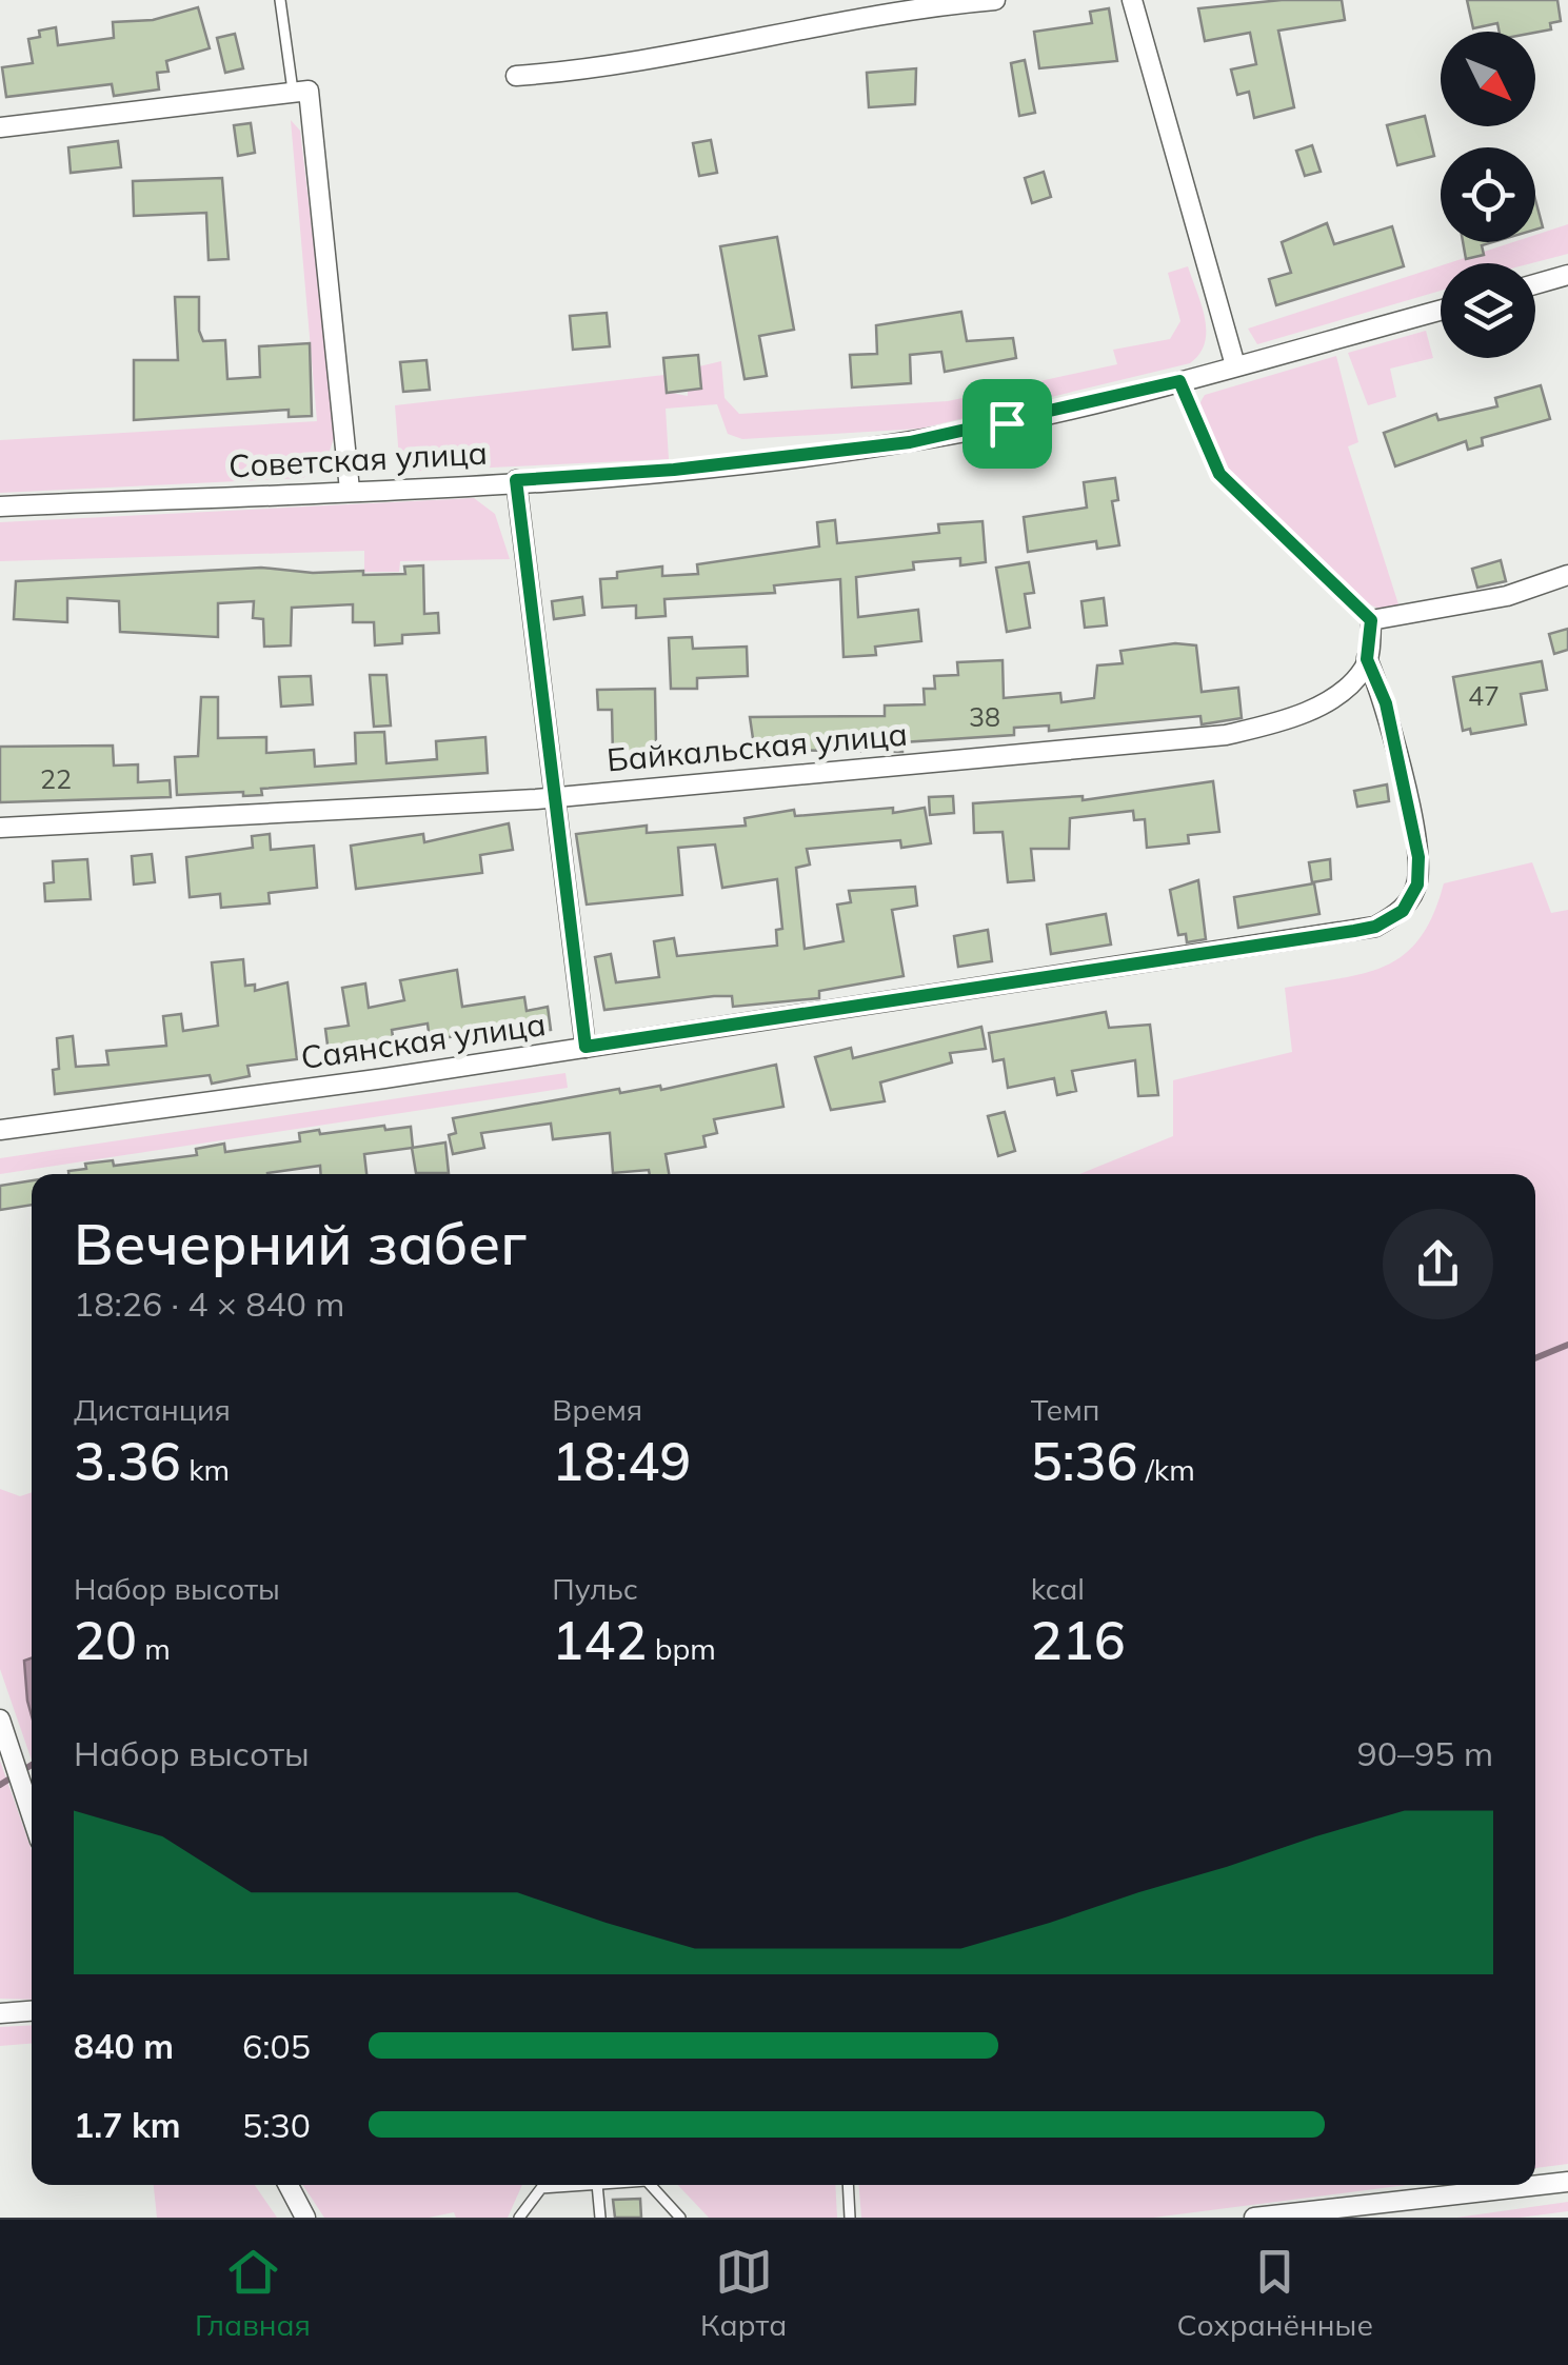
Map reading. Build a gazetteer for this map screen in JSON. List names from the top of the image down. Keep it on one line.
{"streets":{"street":["Советская улица","Байкальская улица","Саянская улица"]},"crossings":[["Байкальская улица","Саянская улица"]],"house_numbers":["47","38","22"],"north":"bottom right","page":{"heading":["Вечерний забег","18:26 · 4 × 840 m"],"stats":[["Дистанция","3.36 km"],["Время","18:49"],["Темп","5:36 /km"],["Набор высоты","20 m"],["Пульс","142 bpm"],["kcal","216"]],"chart":["Набор высоты","90–95 m"],"list":[{"name":"840 m","note":"6:05"},{"name":"1.7 km","note":"5:30"}],"tabs":["Главная","Карта","Сохранённые"]}}
